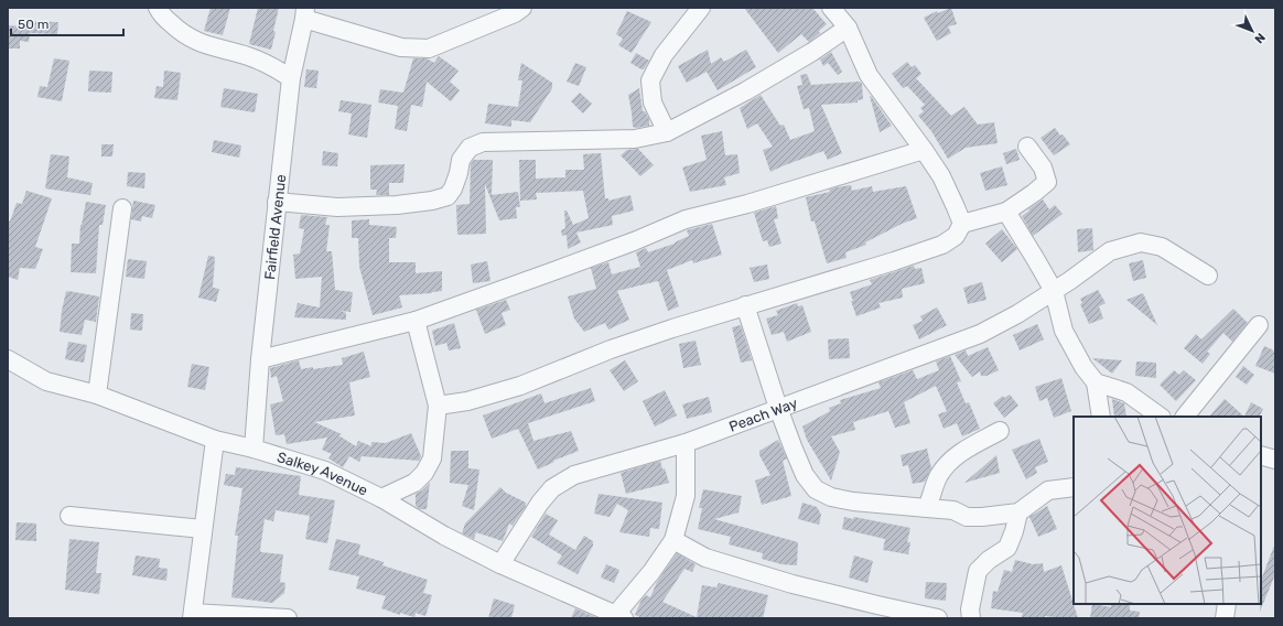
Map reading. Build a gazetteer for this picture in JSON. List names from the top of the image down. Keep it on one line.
{"streets":{"street":["Fairfield Avenue","Peach Way","Salkey Avenue"]},"crossings":[["Fairfield Avenue","Salkey Avenue"],["Peach Way","Salkey Avenue"]],"scale_bar":"50 m","north":"bottom right"}
